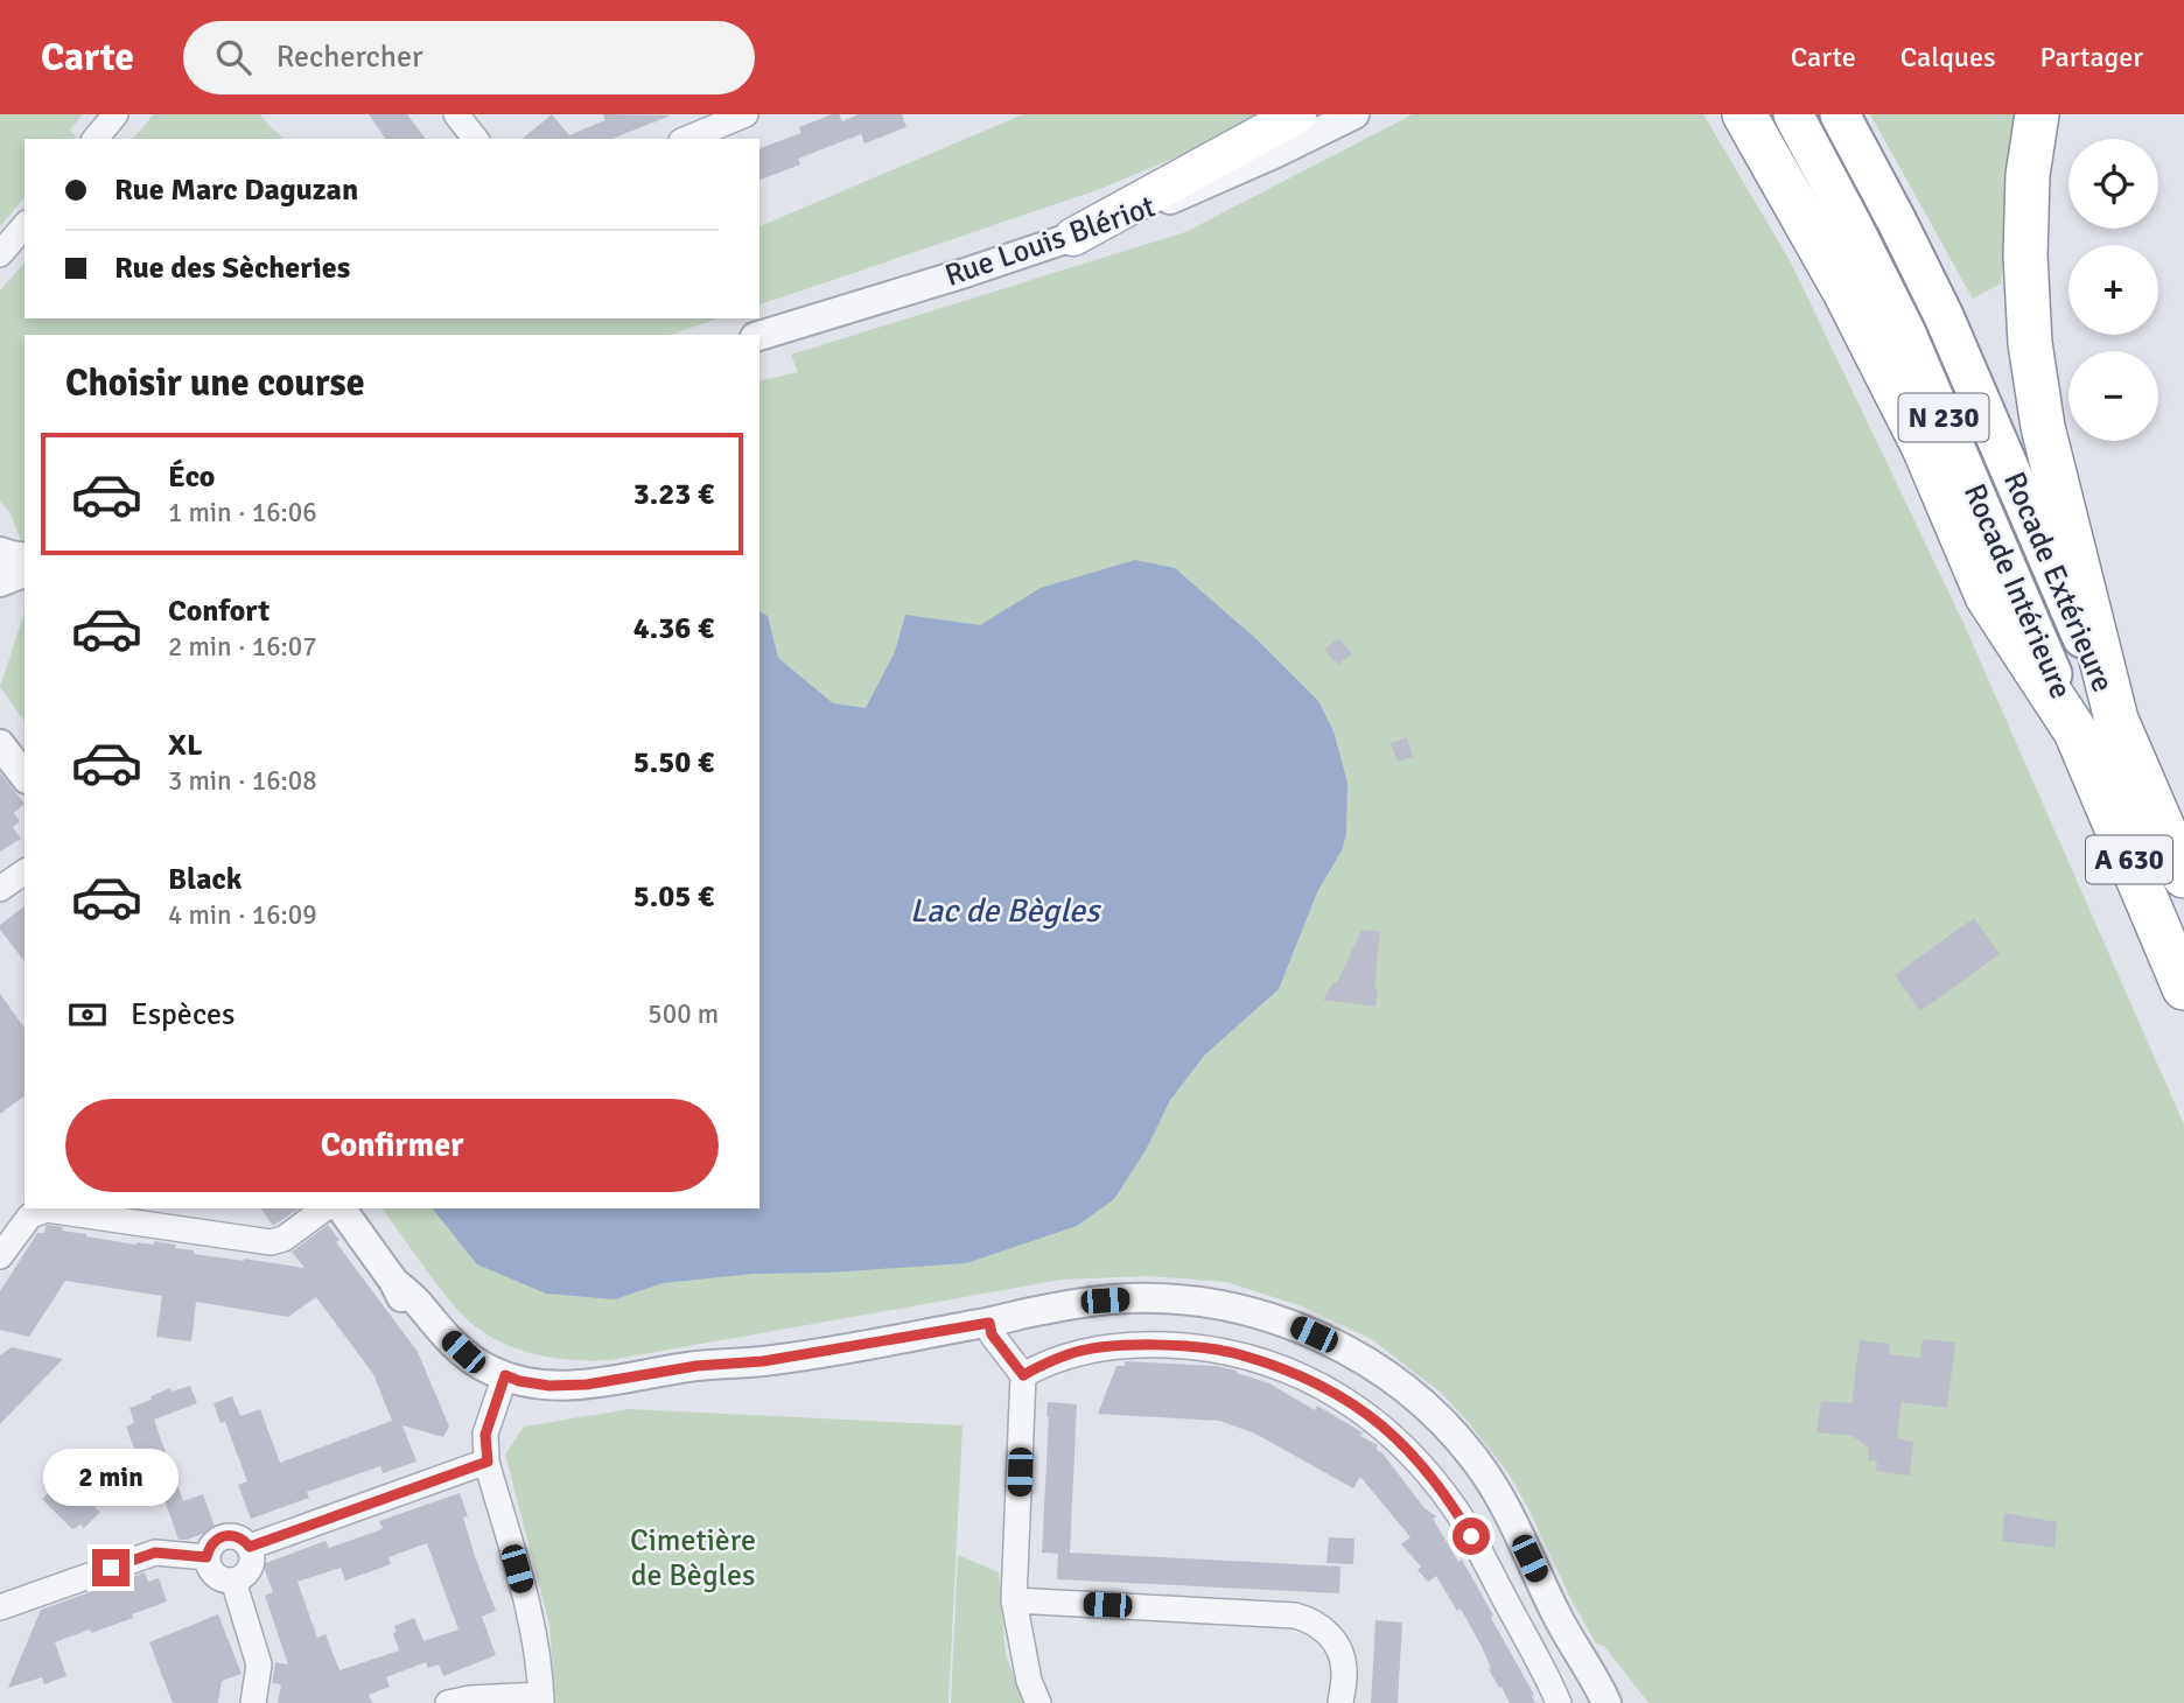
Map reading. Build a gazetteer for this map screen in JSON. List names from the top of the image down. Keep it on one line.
{"streets":{"highway":["N 230","Rocade Extérieure","Rocade Intérieure","A 630"],"street":["Rue Louis Blériot"]},"water":["Lac de Bègles"],"parks":["Cimetière de Bègles"],"page":{"header":"Carte","search":"Rechercher","nav":["Carte","Calques","Partager"],"map_buttons":["+","−"],"banner":["Rue Marc Daguzan","Rue des Sècheries"],"heading":"Choisir une course","list":[{"name":"Éco","note":"1 min · 16:06","value":"3.23 €"},{"name":"Confort","note":"2 min · 16:07","value":"4.36 €"},{"name":"XL","note":"3 min · 16:08","value":"5.50 €"},{"name":"Black","note":"4 min · 16:09","value":"5.05 €"}],"pay":["Espèces","500 m"],"buttons":"Confirmer","bubble":"2 min"}}
